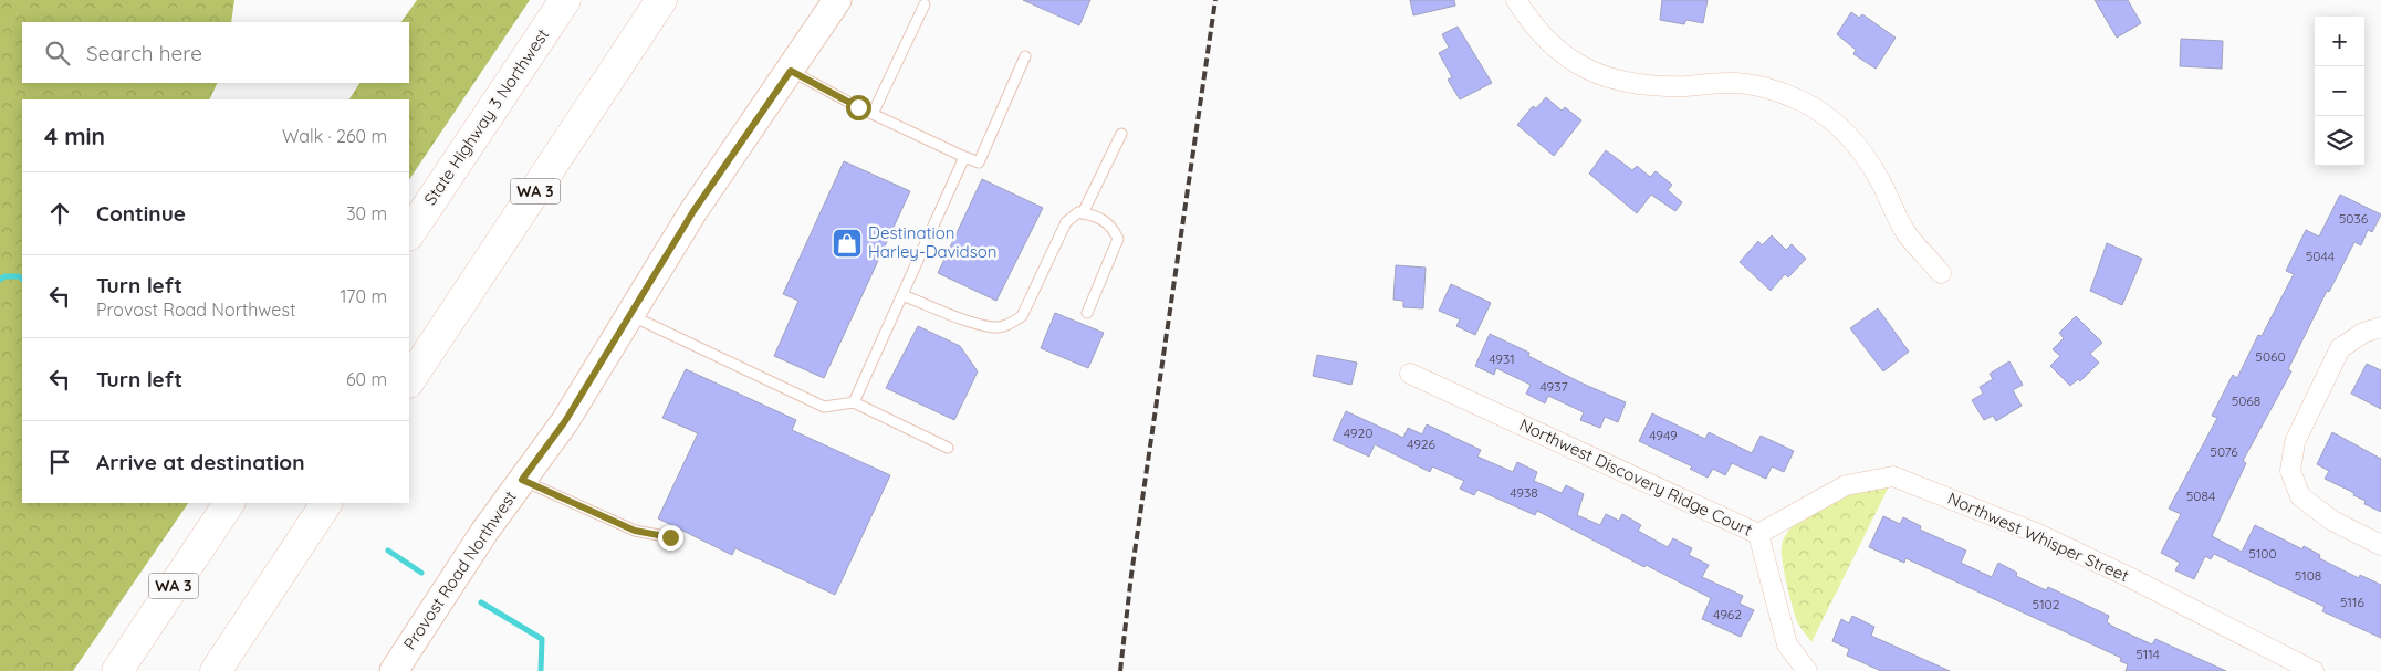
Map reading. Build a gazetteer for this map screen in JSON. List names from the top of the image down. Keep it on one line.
{"streets":{"highway":["State Highway 3 Northwest","WA 3"],"street":["Northwest Discovery Ridge Court","Northwest Whisper Street","Provost Road Northwest"]},"crossings":[["Northwest Discovery Ridge Court","Northwest Whisper Street"]],"places":{"shop":["Destination Harley-Davidson"]},"house_numbers":["5036","5044","5060","4931","4937","5068","4920","4949","4926","5076","4938","5084","5100","5108","5116","5102","4962","5114"],"page":{"map_buttons":["+","−"],"search":"Search here","heading":["4 min","Walk · 260 m"],"list":[["Continue","30 m"],["Turn left","Provost Road Northwest","170 m"],["Turn left","60 m"],"Arrive at destination"]}}
